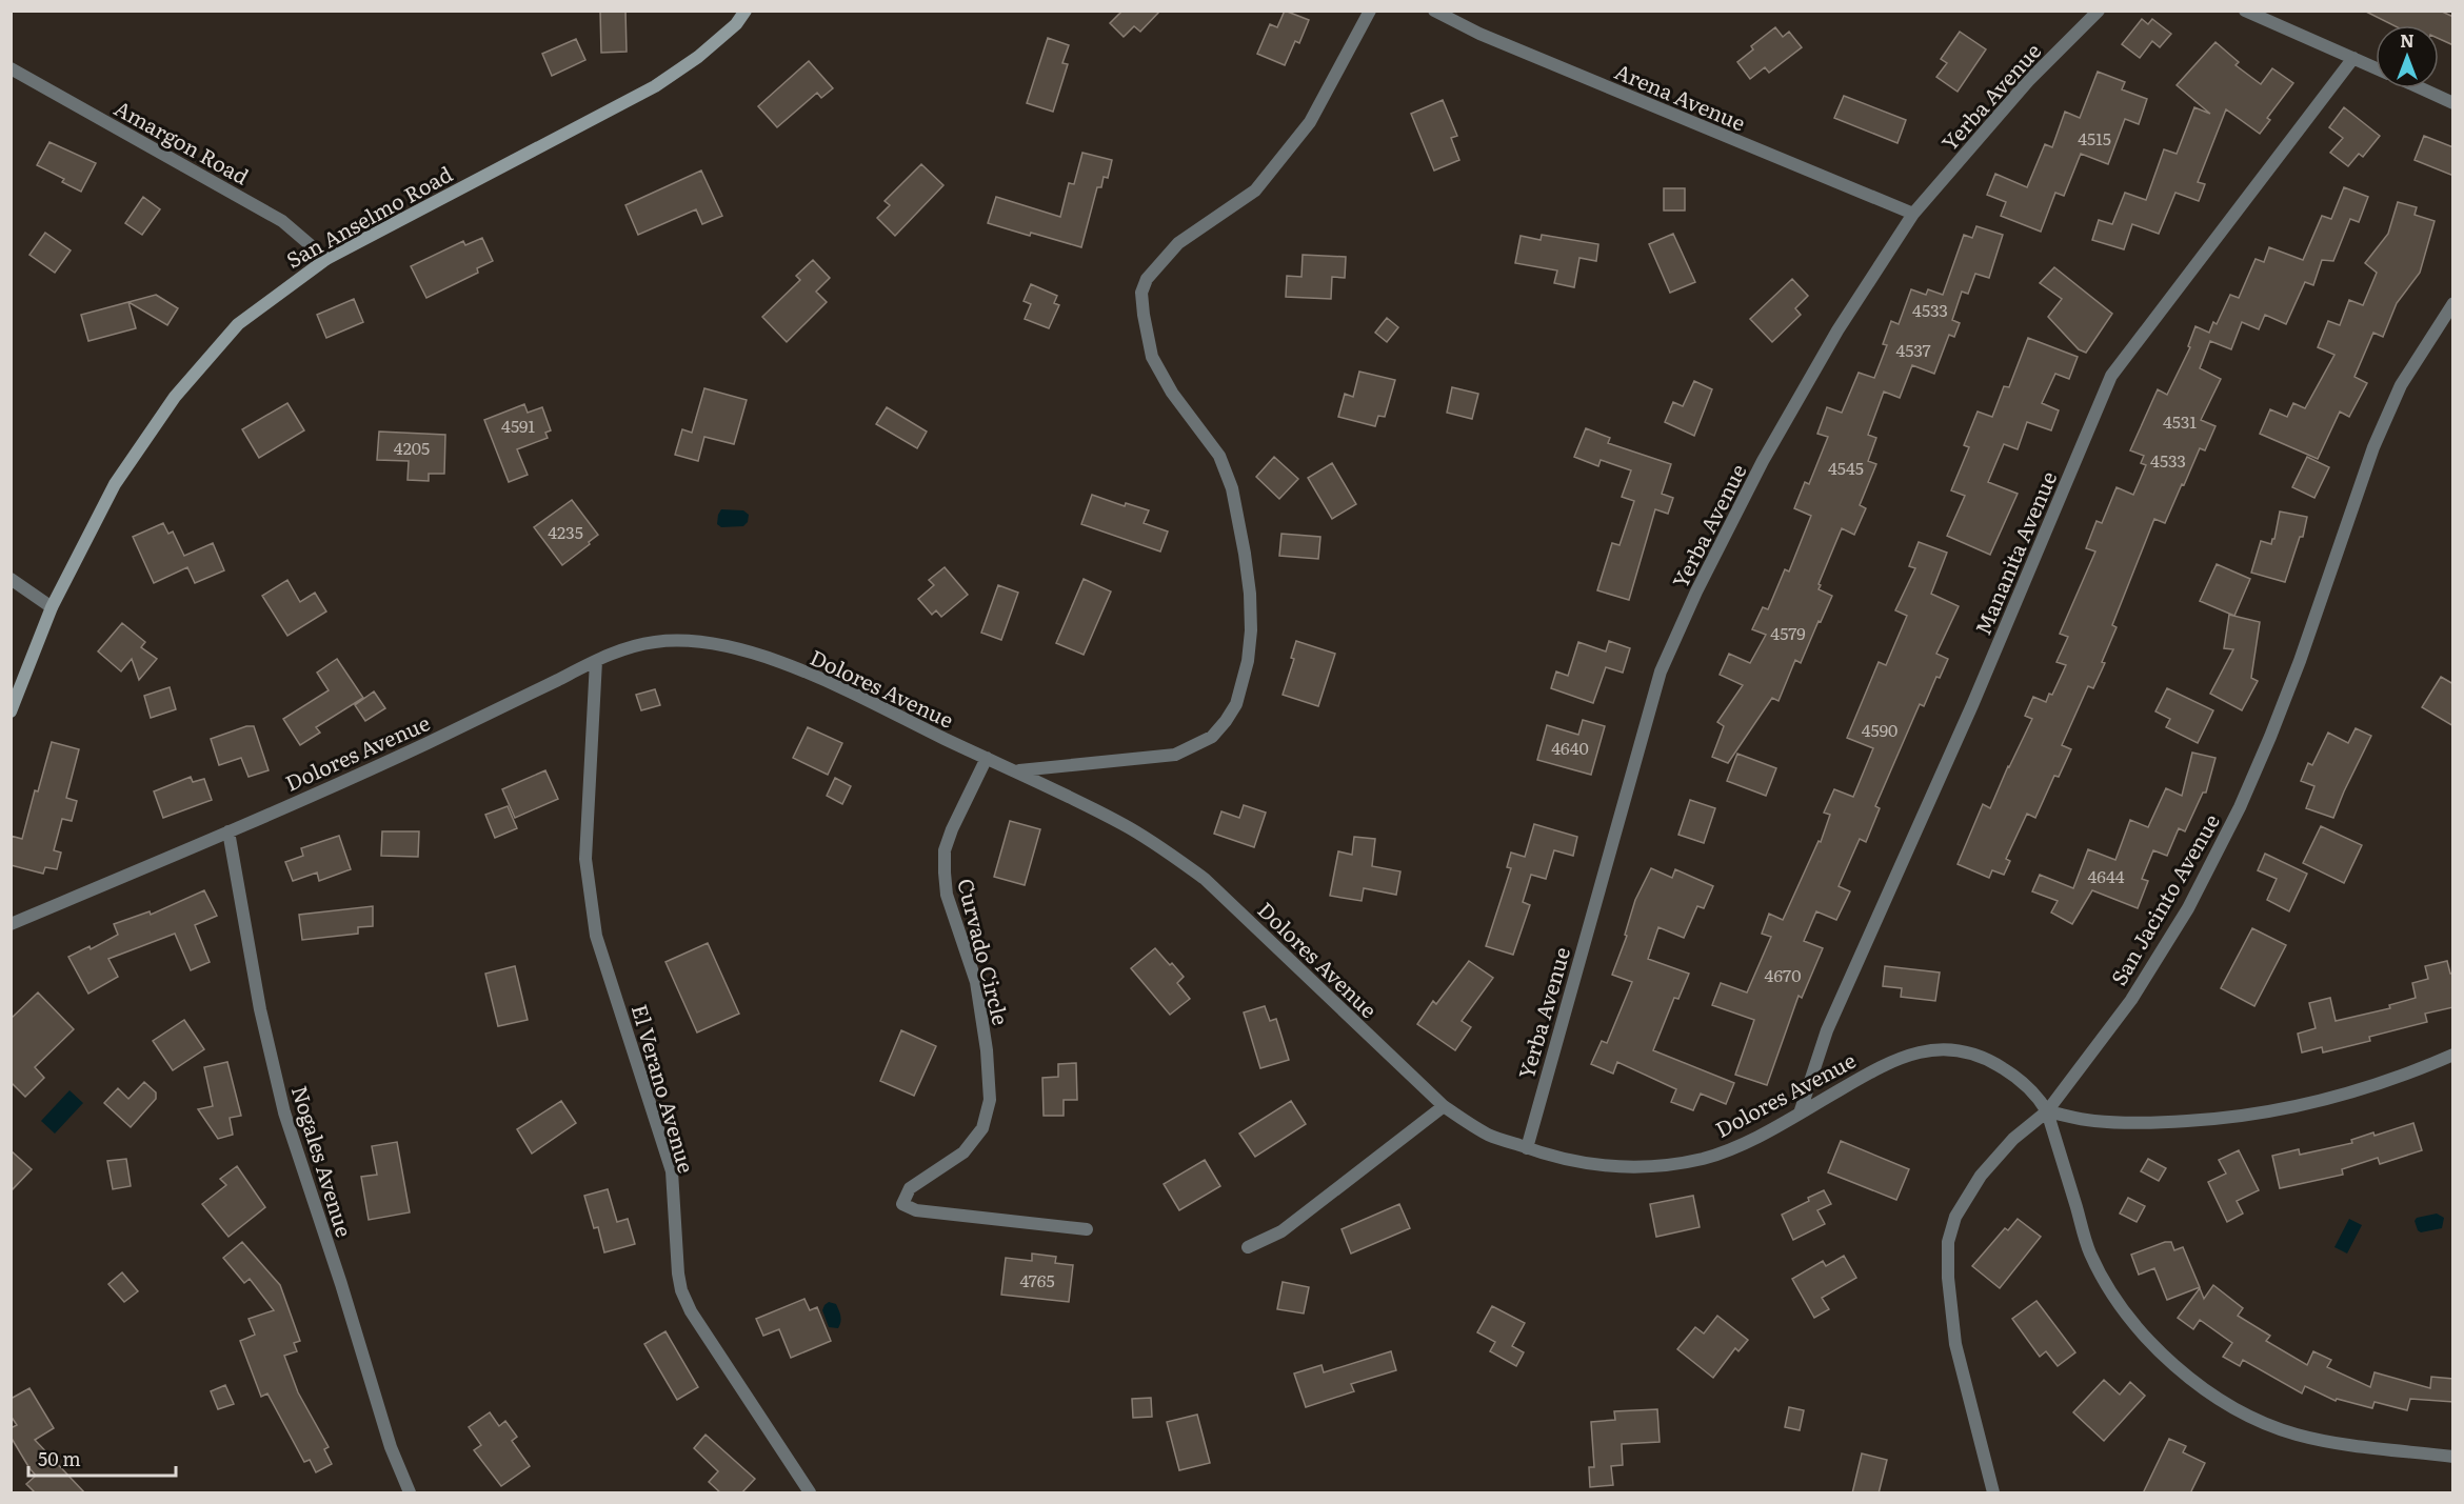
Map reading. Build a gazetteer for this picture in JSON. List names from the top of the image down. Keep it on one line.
{"streets":{"street":["Arena Avenue","Yerba Avenue","Amargon Road","San Anselmo Road","Mananita Avenue","Dolores Avenue","San Jacinto Avenue","Curvado Circle","El Verano Avenue","Nogales Avenue"]},"crossings":[["Arena Avenue","Yerba Avenue"],["Yerba Avenue","Dolores Avenue"],["Amargon Road","San Anselmo Road"],["Mananita Avenue","Dolores Avenue"],["Dolores Avenue","San Jacinto Avenue"],["Dolores Avenue","Curvado Circle"],["Dolores Avenue","El Verano Avenue"],["Dolores Avenue","Nogales Avenue"]],"house_numbers":["4515","4533","4537","4531","4591","4205","4533","4545","4235","4579","4590","4640","4644","4670","4765"],"scale_bar":"50 m","north":"top"}
